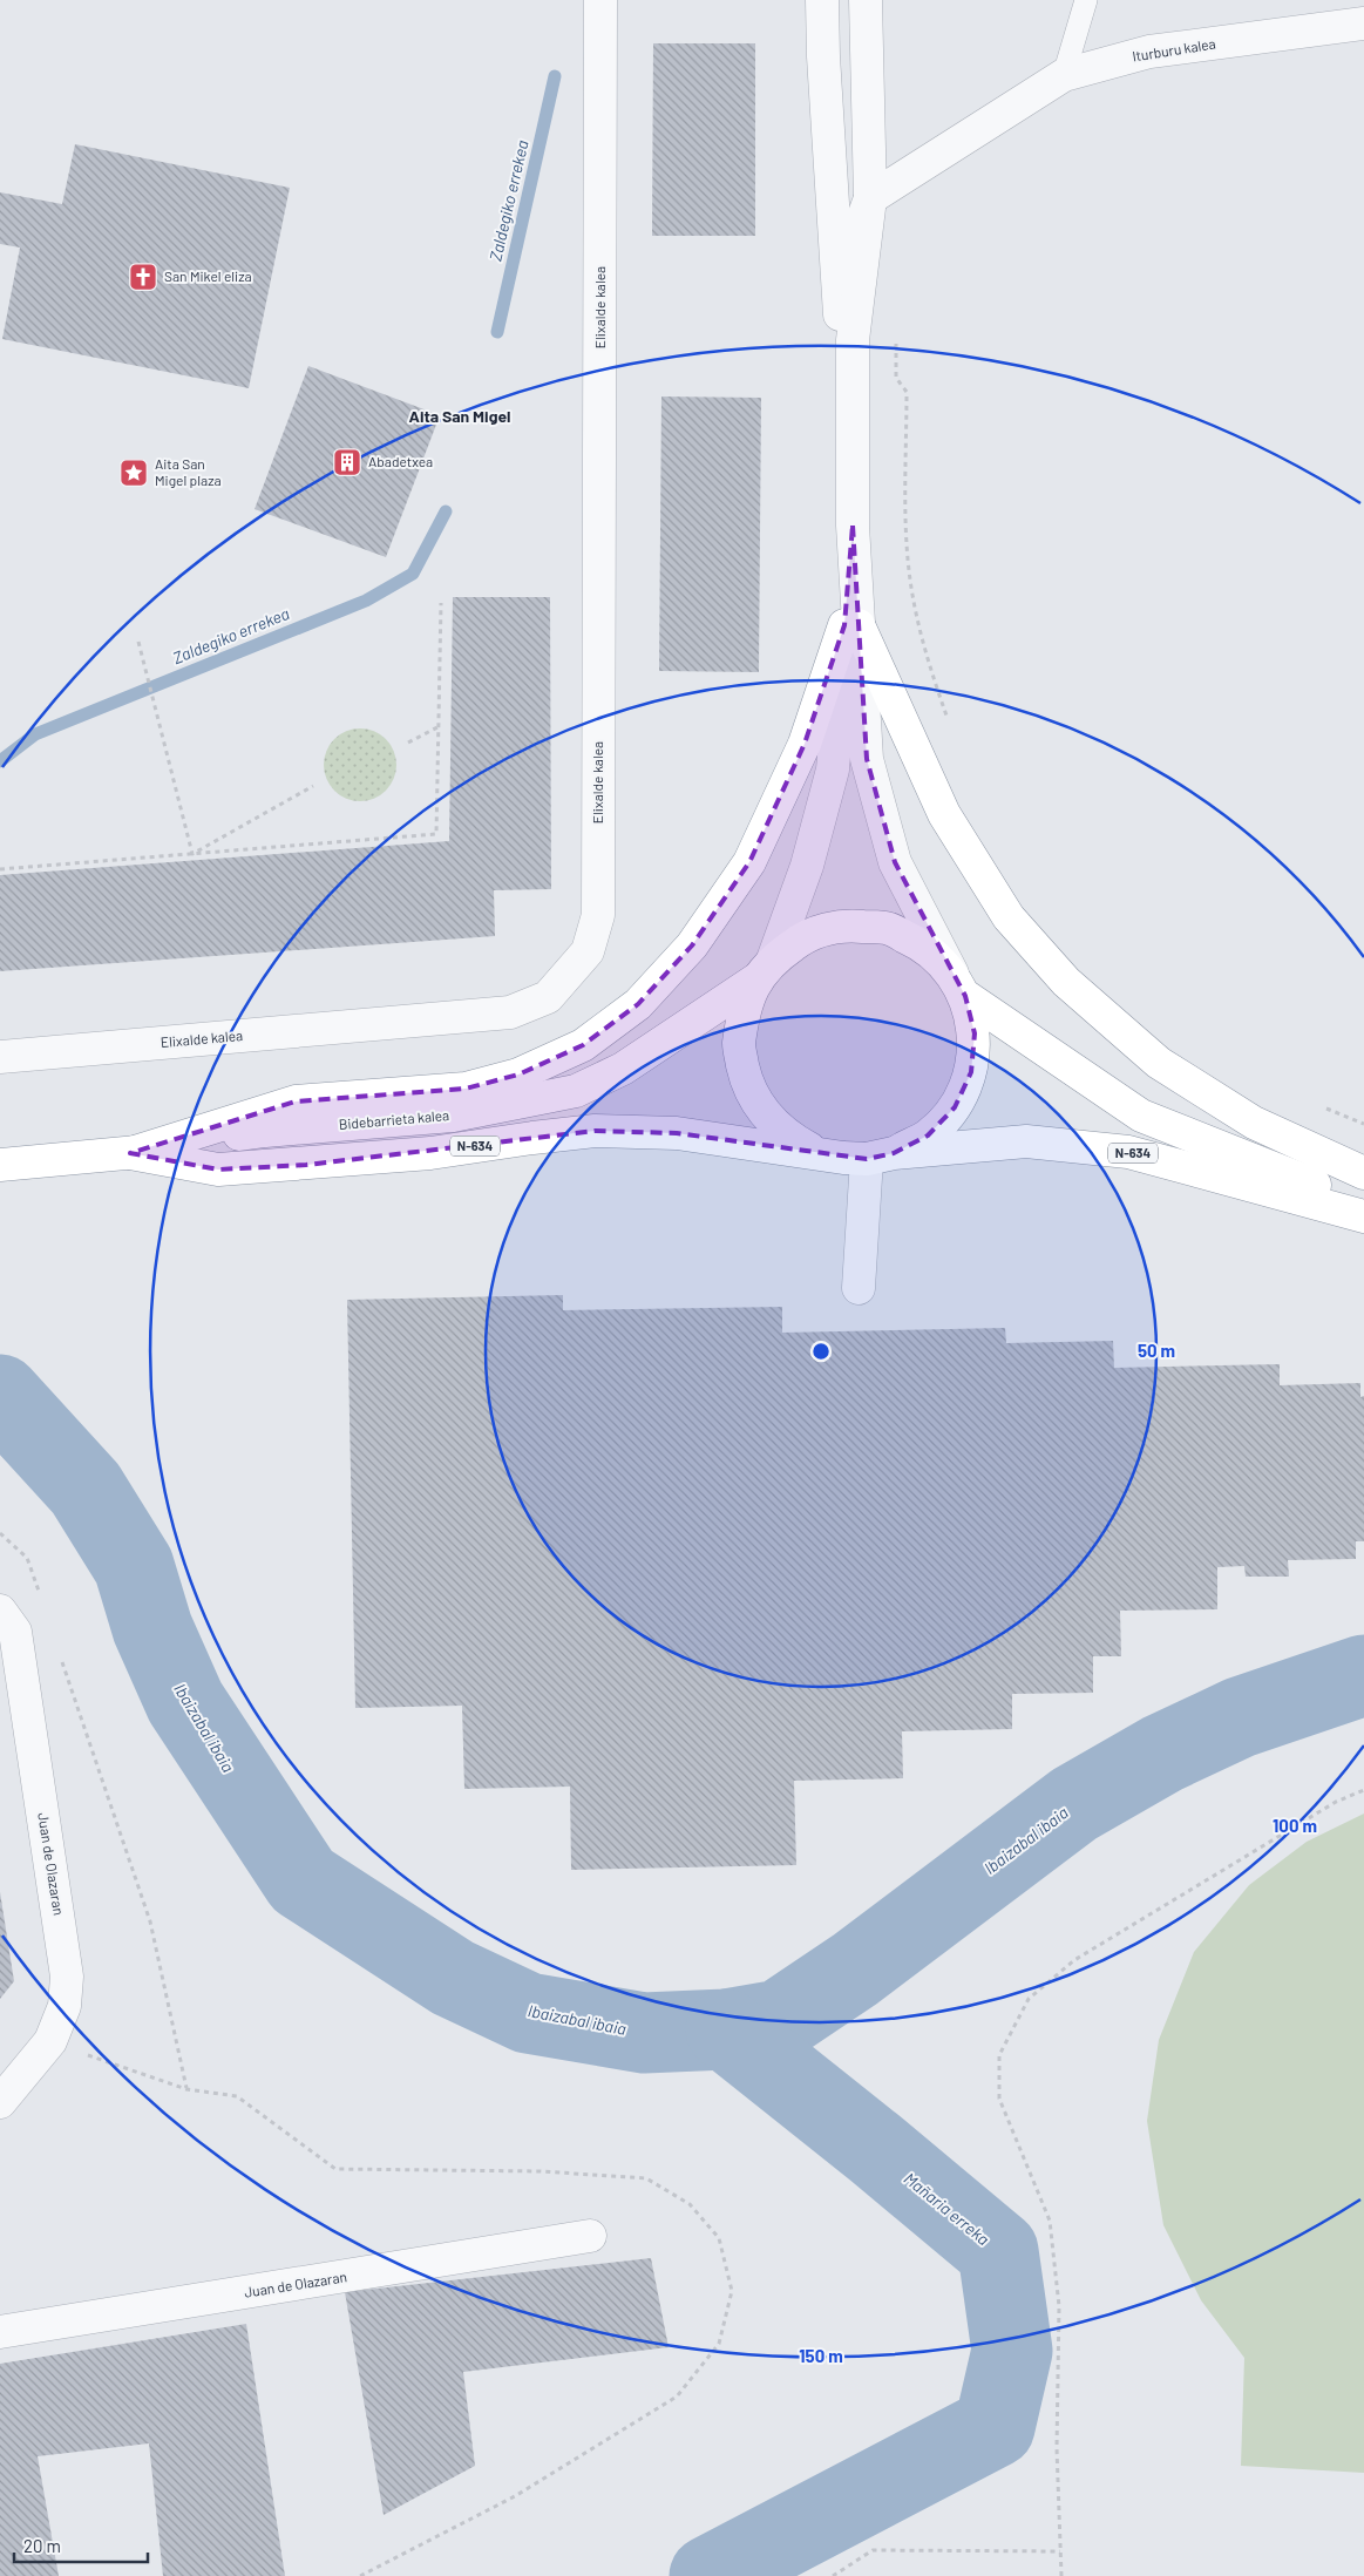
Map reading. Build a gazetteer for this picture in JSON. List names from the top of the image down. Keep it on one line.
{"streets":{"highway":["Bidebarrieta kalea","N-634"],"street":["Iturburu kalea","Elixalde kalea","Juan de Olazaran"]},"crossings":[["Bidebarrieta kalea","N-634"]],"districts":["Aita San Migel"],"water":["Zaldegiko errekea","Ibaizabal ibaia","Mañaria erreka"],"places":{"church":["San Mikel eliza"],"building":["Abadetxea"],"place":["Aita San Migel plaza"]},"scale_bar":"20 m","rings":["50 m","100 m","150 m"]}
